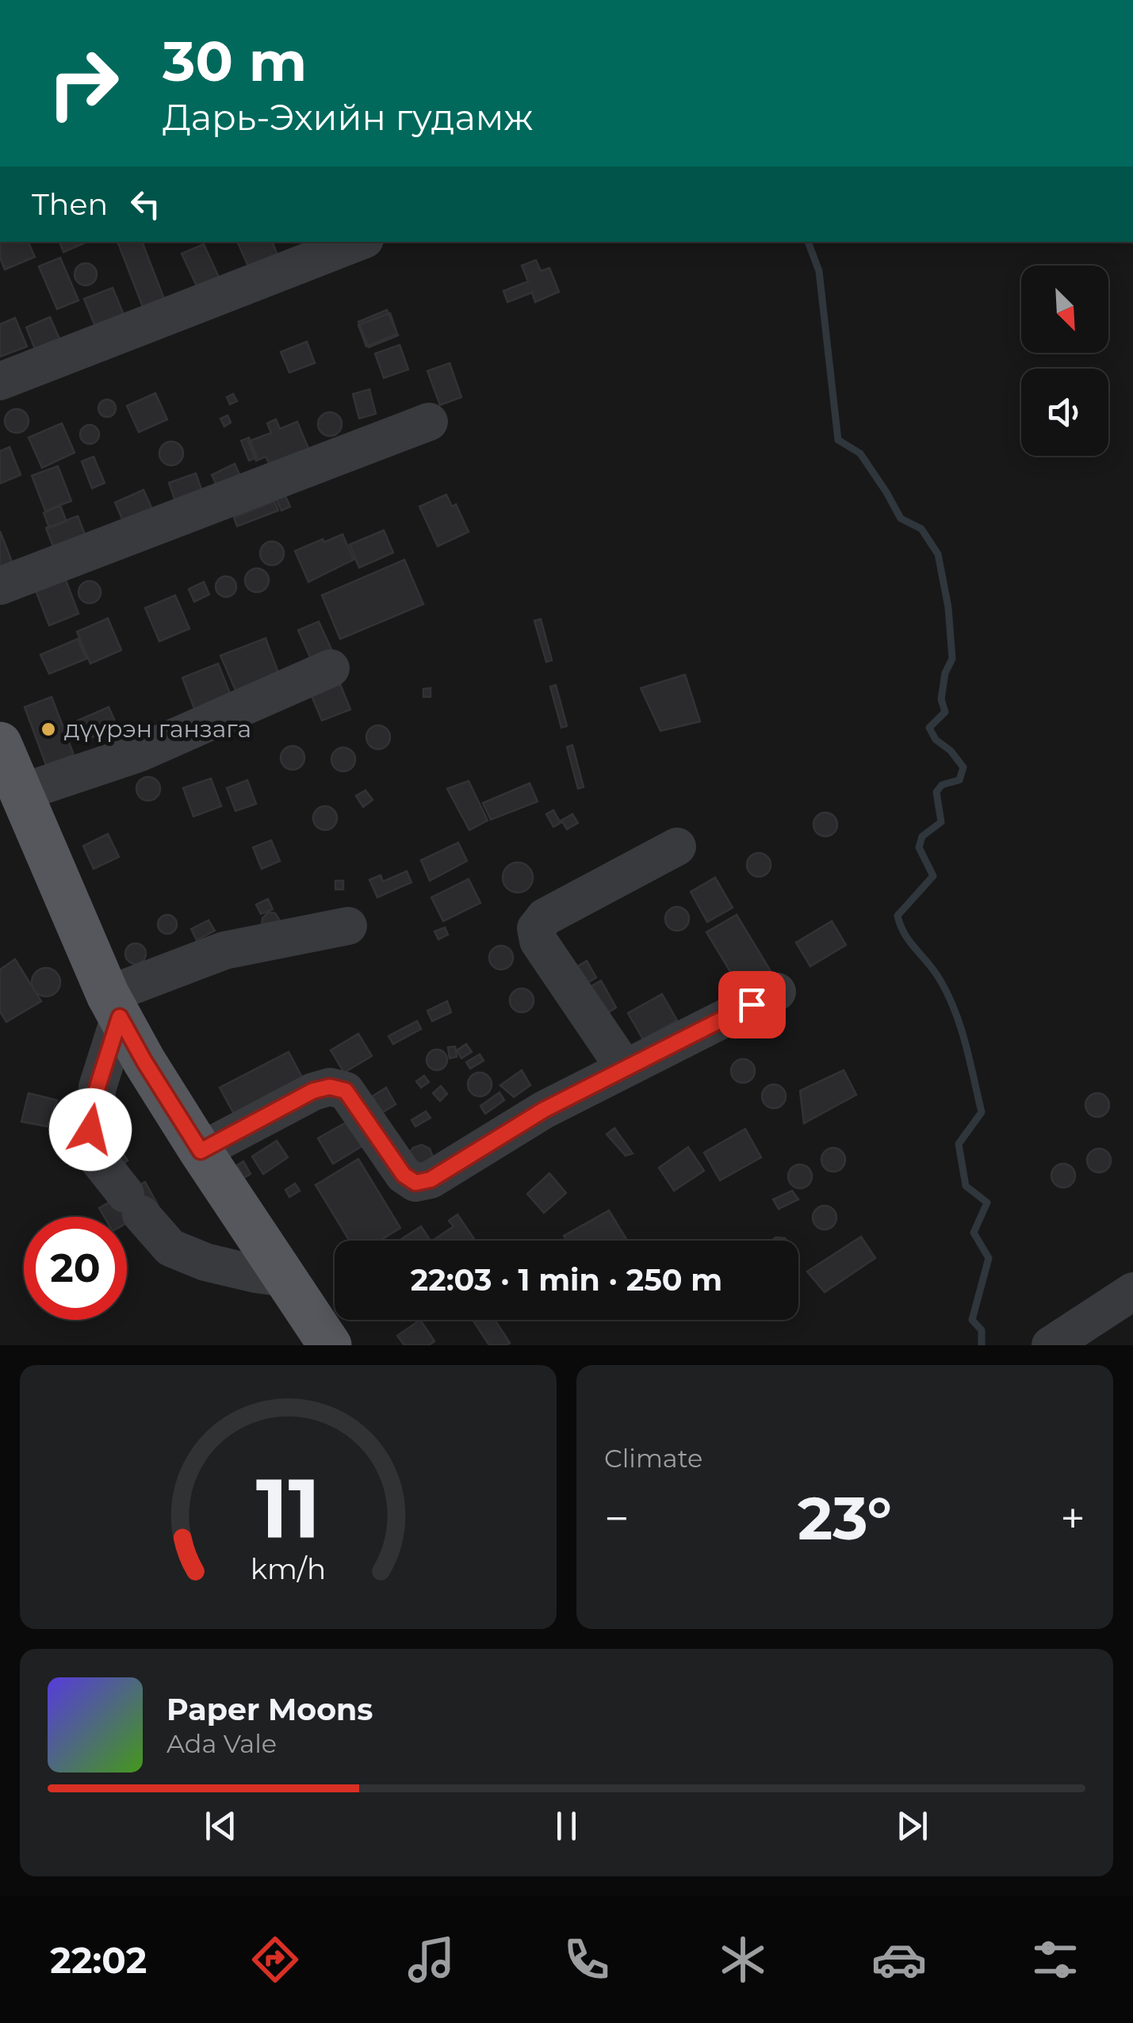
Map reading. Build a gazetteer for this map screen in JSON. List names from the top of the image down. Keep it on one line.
{"places":["дүүрэн ганзага"],"north":"bottom right","page":{"turn":["30 m","Дарь-Эхийн гудамж"],"then":"Then","limit":"20","trip":"22:03 · 1 min · 250 m","tile":"Climate","heat":["−","23°","+"],"song":["Paper Moons","Ada Vale"],"tabs":"22:02","gauge":["11","km/h"]}}
